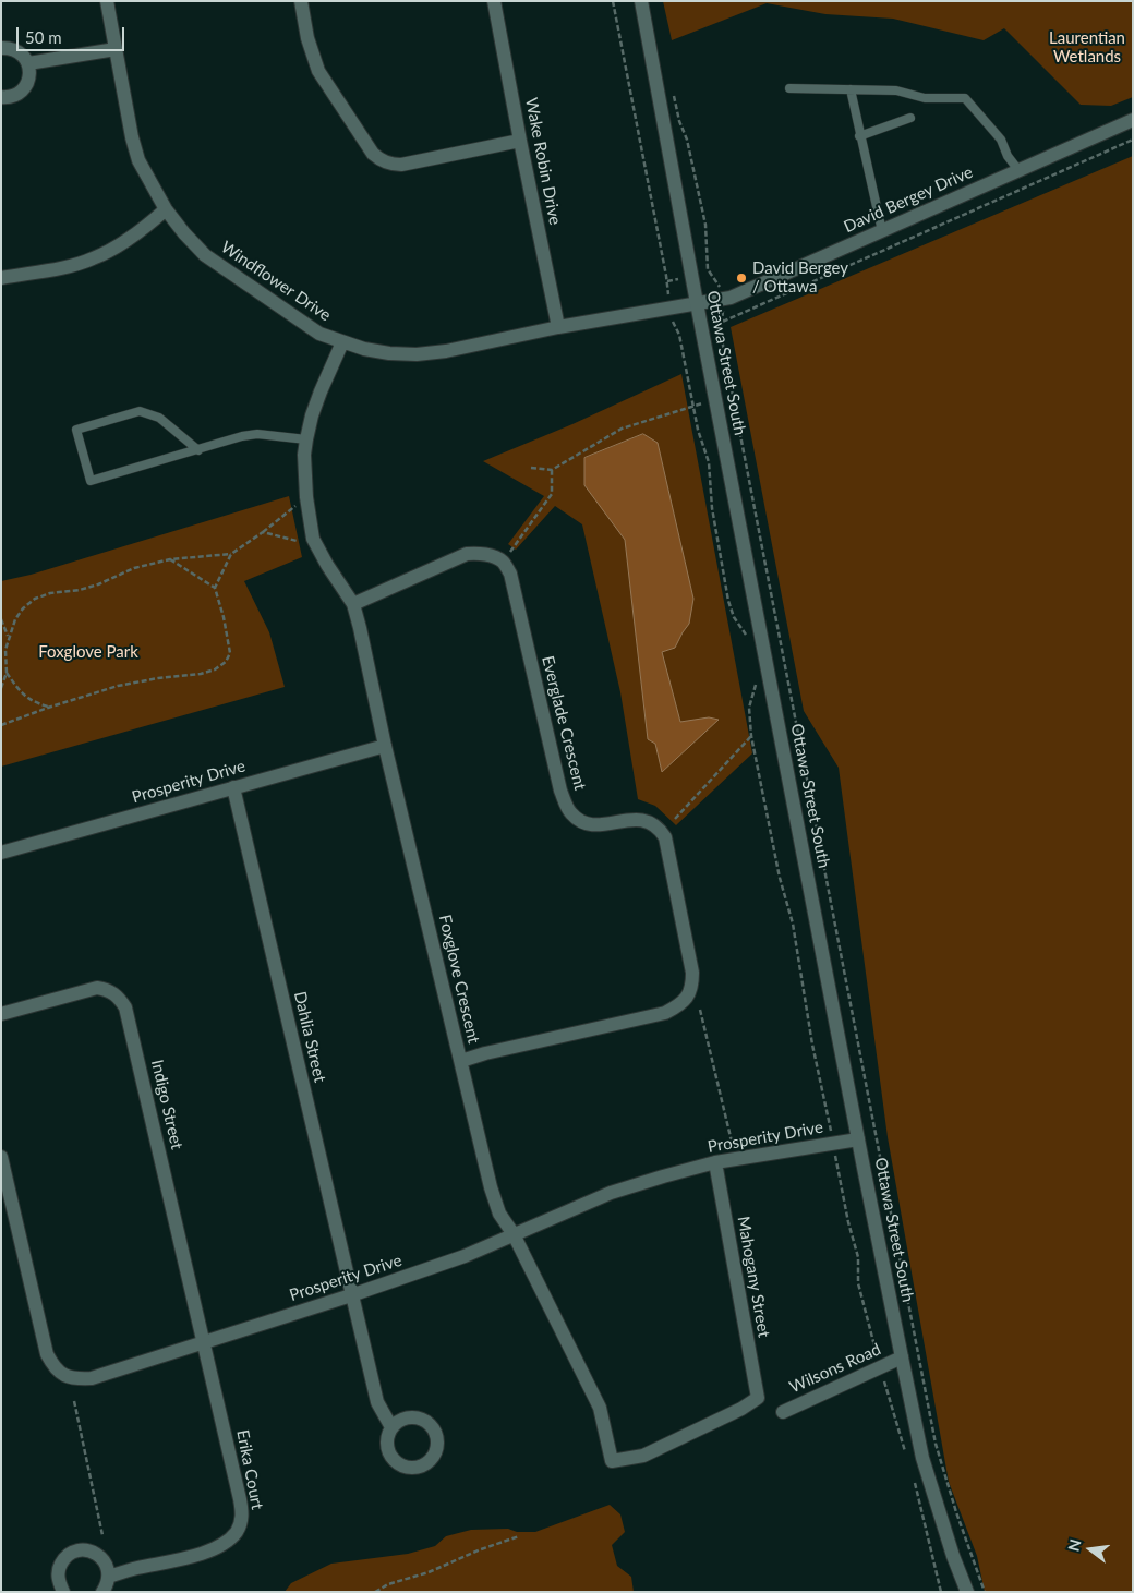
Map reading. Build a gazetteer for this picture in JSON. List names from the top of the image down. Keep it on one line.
{"streets":{"street":["Wake Robin Drive","David Bergey Drive","Windflower Drive","Ottawa Street South","Everglade Crescent","Prosperity Drive","Foxglove Crescent","Dahlia Street","Indigo Street","Mahogany Street","Wilsons Road","Erika Court"]},"crossings":[["Wake Robin Drive","Windflower Drive"],["David Bergey Drive","Windflower Drive"],["David Bergey Drive","Ottawa Street South"],["Windflower Drive","Ottawa Street South"],["Windflower Drive","Foxglove Crescent"],["Ottawa Street South","Prosperity Drive"],["Ottawa Street South","Wilsons Road"],["Everglade Crescent","Foxglove Crescent"],["Prosperity Drive","Foxglove Crescent"],["Prosperity Drive","Dahlia Street"],["Prosperity Drive","Indigo Street"],["Prosperity Drive","Mahogany Street"],["Prosperity Drive","Erika Court"],["Foxglove Crescent","Mahogany Street"],["Indigo Street","Erika Court"]],"parks":["Laurentian Wetlands","Foxglove Park"],"places":["David Bergey / Ottawa"],"scale_bar":"50 m","north":"left"}
